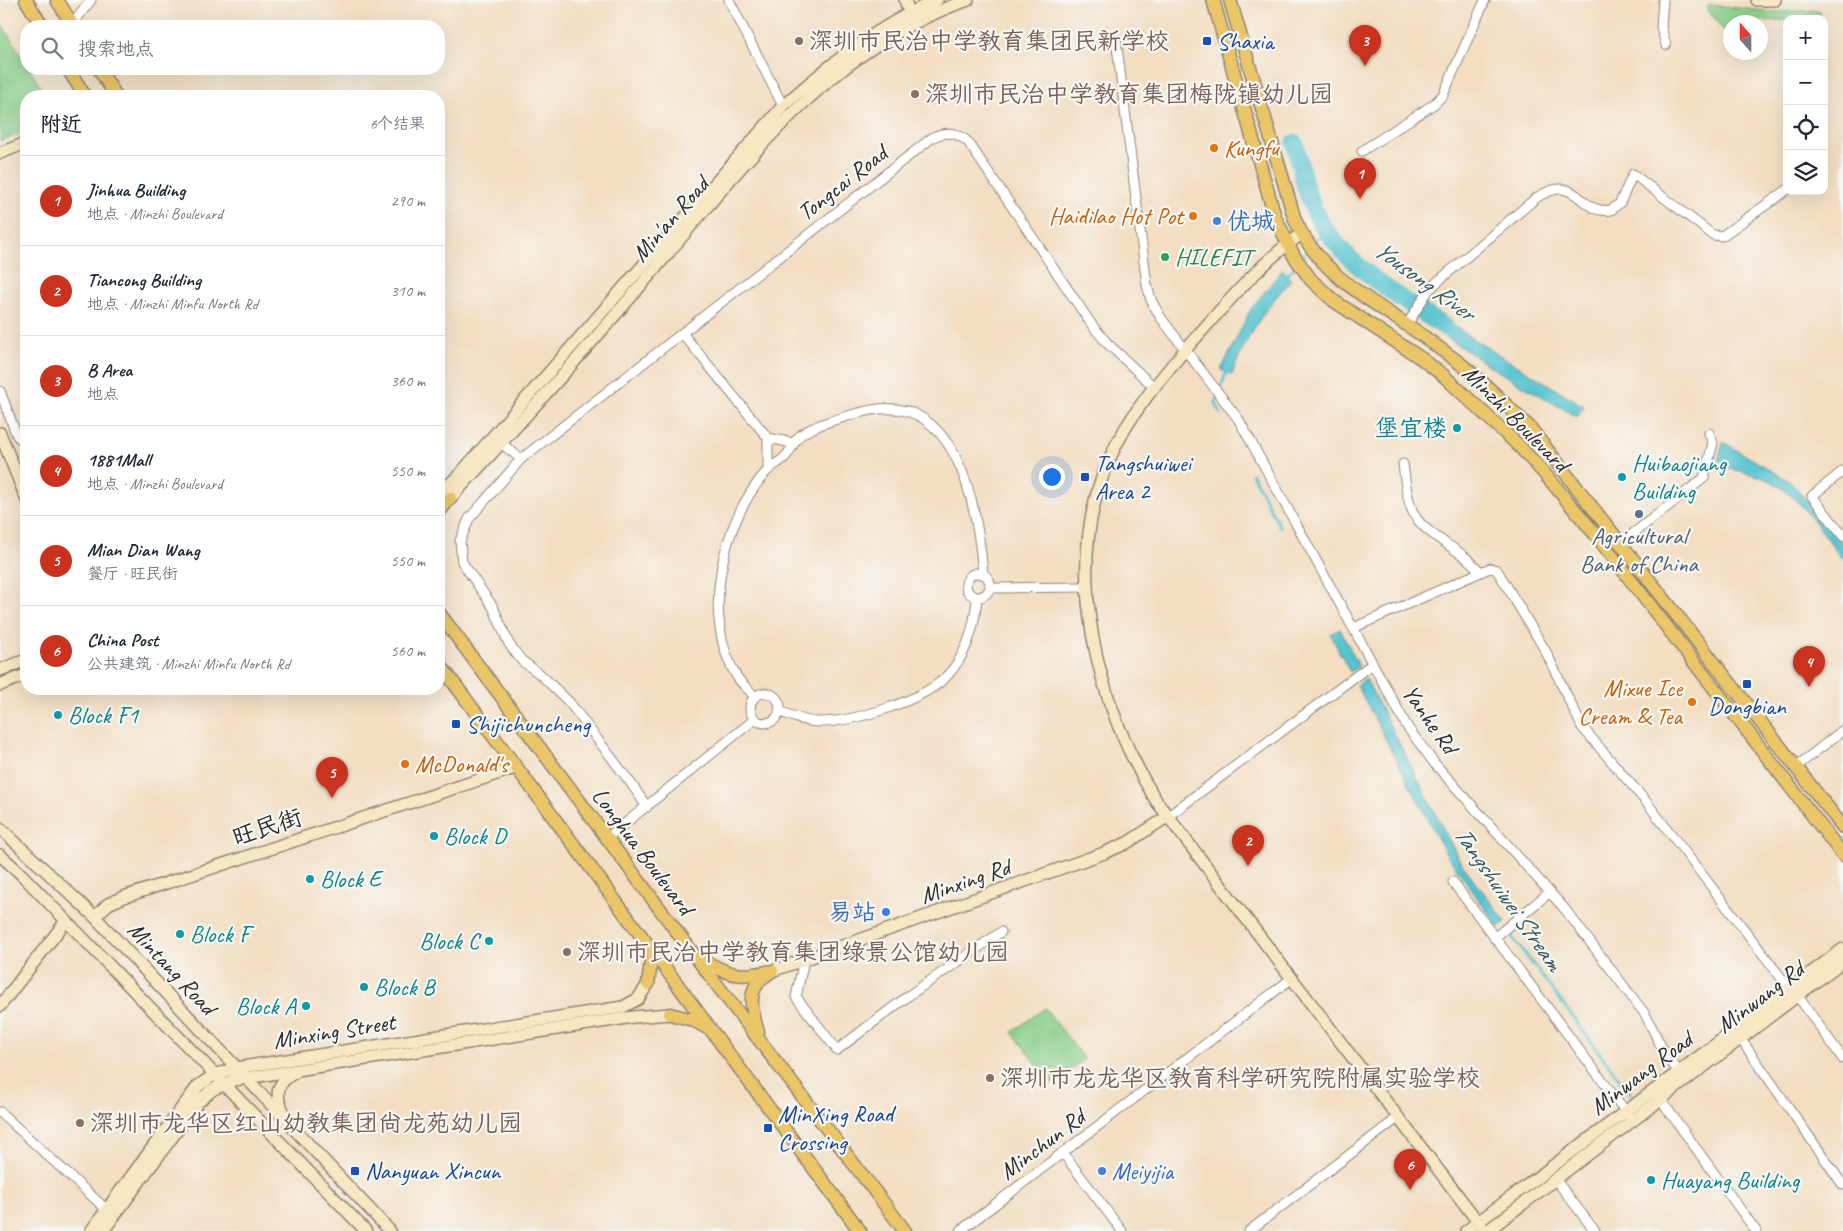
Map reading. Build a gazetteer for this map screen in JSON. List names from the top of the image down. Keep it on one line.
{"streets":{"main road":["Minzhi Boulevard","Longhua Boulevard"],"street":["Tongcai Road","Min'an Road","Yanhe Rd","旺民街","Minxing Rd","Mintang Road","Minwang Rd","Minxing Street","Minwang Road","Minchun Rd"]},"crossings":[["Yanhe Rd","Minwang Rd"],["Yanhe Rd","Minwang Road"],["旺民街","Mintang Road"],["Mintang Road","Minxing Street"],["Minwang Rd","Minwang Road"]],"water":["Yousong River","Tangshuiwei Stream"],"places":{"other":["深圳市民治中学教育集团民新学校","深圳市民治中学教育集团梅陇镇幼儿园","Kungfu","Haidilao Hot Pot","优城","HILEFIT","堡宜楼","Huibaojiang Building","Agricultural Bank of China","Mixue Ice Cream & Tea","Block F1","McDonald's","Block D","Block E","易站","Block F","Block C","深圳市民治中学教育集团绿景公馆幼儿园","Block B","Block A","深圳市龙龙华区教育科学研究院附属实验学校","深圳市龙华区红山幼教集团尚龙苑幼儿园","Meiyijia","Huayang Building"],"transit":["Shaxia","Tangshuiwei Area 2","Dongbian","Shijichuncheng","MinXing Road Crossing","Nanyuan Xincun"]},"north":"top","page":{"map_buttons":["+","−"],"search":"搜索地点","pins":["3","1","4","5","2","6"],"heading":["附近","6个结果"],"list":[{"mark":"1","name":"Jinhua Building","note":"地点 · Minzhi Boulevard","value":"290 m"},{"mark":"2","name":"Tiancong Building","note":"地点 · Minzhi Minfu North Rd","value":"310 m"},{"mark":"3","name":"B Area","note":"地点","value":"360 m"},{"mark":"4","name":"1881Mall","note":"地点 · Minzhi Boulevard","value":"550 m"},{"mark":"5","name":"Mian Dian Wang","note":"餐厅 · 旺民街","value":"550 m"},{"mark":"6","name":"China Post","note":"公共建筑 · Minzhi Minfu North Rd","value":"560 m"}]}}
